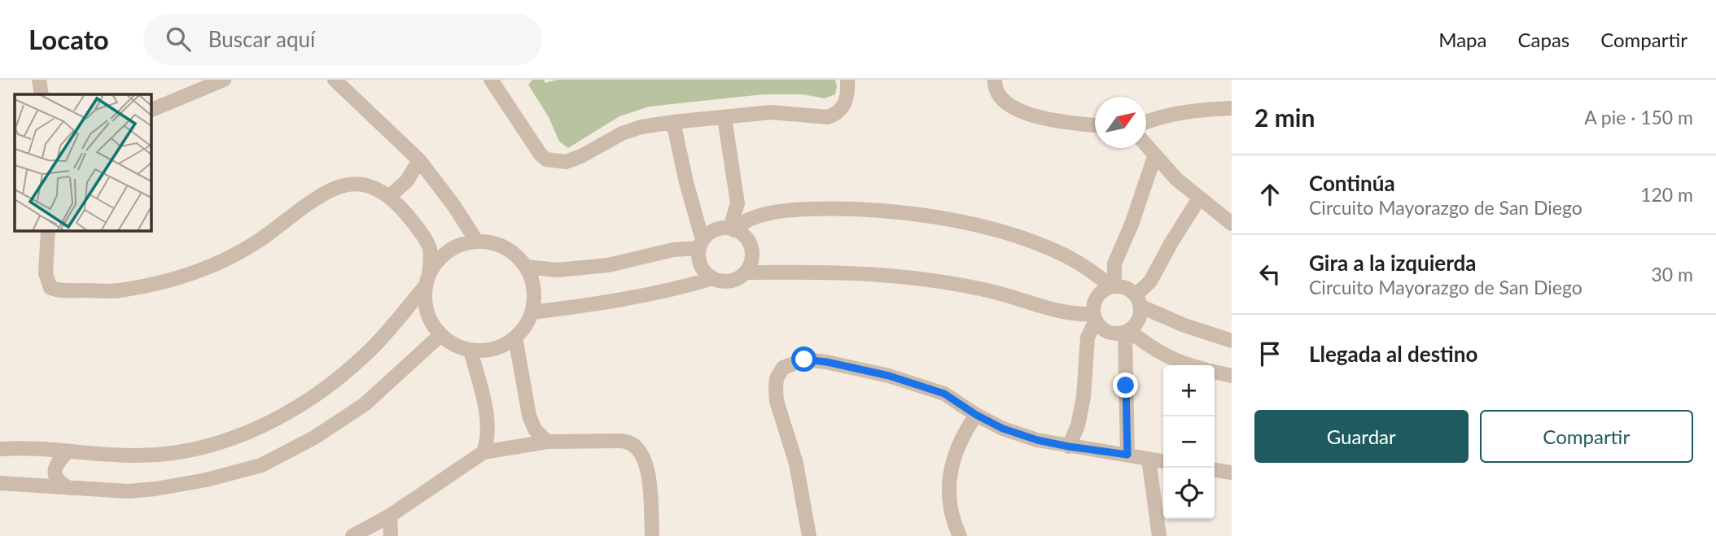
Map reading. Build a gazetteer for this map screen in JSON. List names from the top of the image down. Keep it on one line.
{"north":"top right","page":{"header":"Locato","search":"Buscar aquí","nav":["Mapa","Capas","Compartir"],"heading":["2 min","A pie · 150 m"],"list":[["Continúa","Circuito Mayorazgo de San Diego","120 m"],["Gira a la izquierda","Circuito Mayorazgo de San Diego","30 m"],"Llegada al destino"],"map_buttons":["+","−"],"buttons":["Guardar","Compartir"]}}
